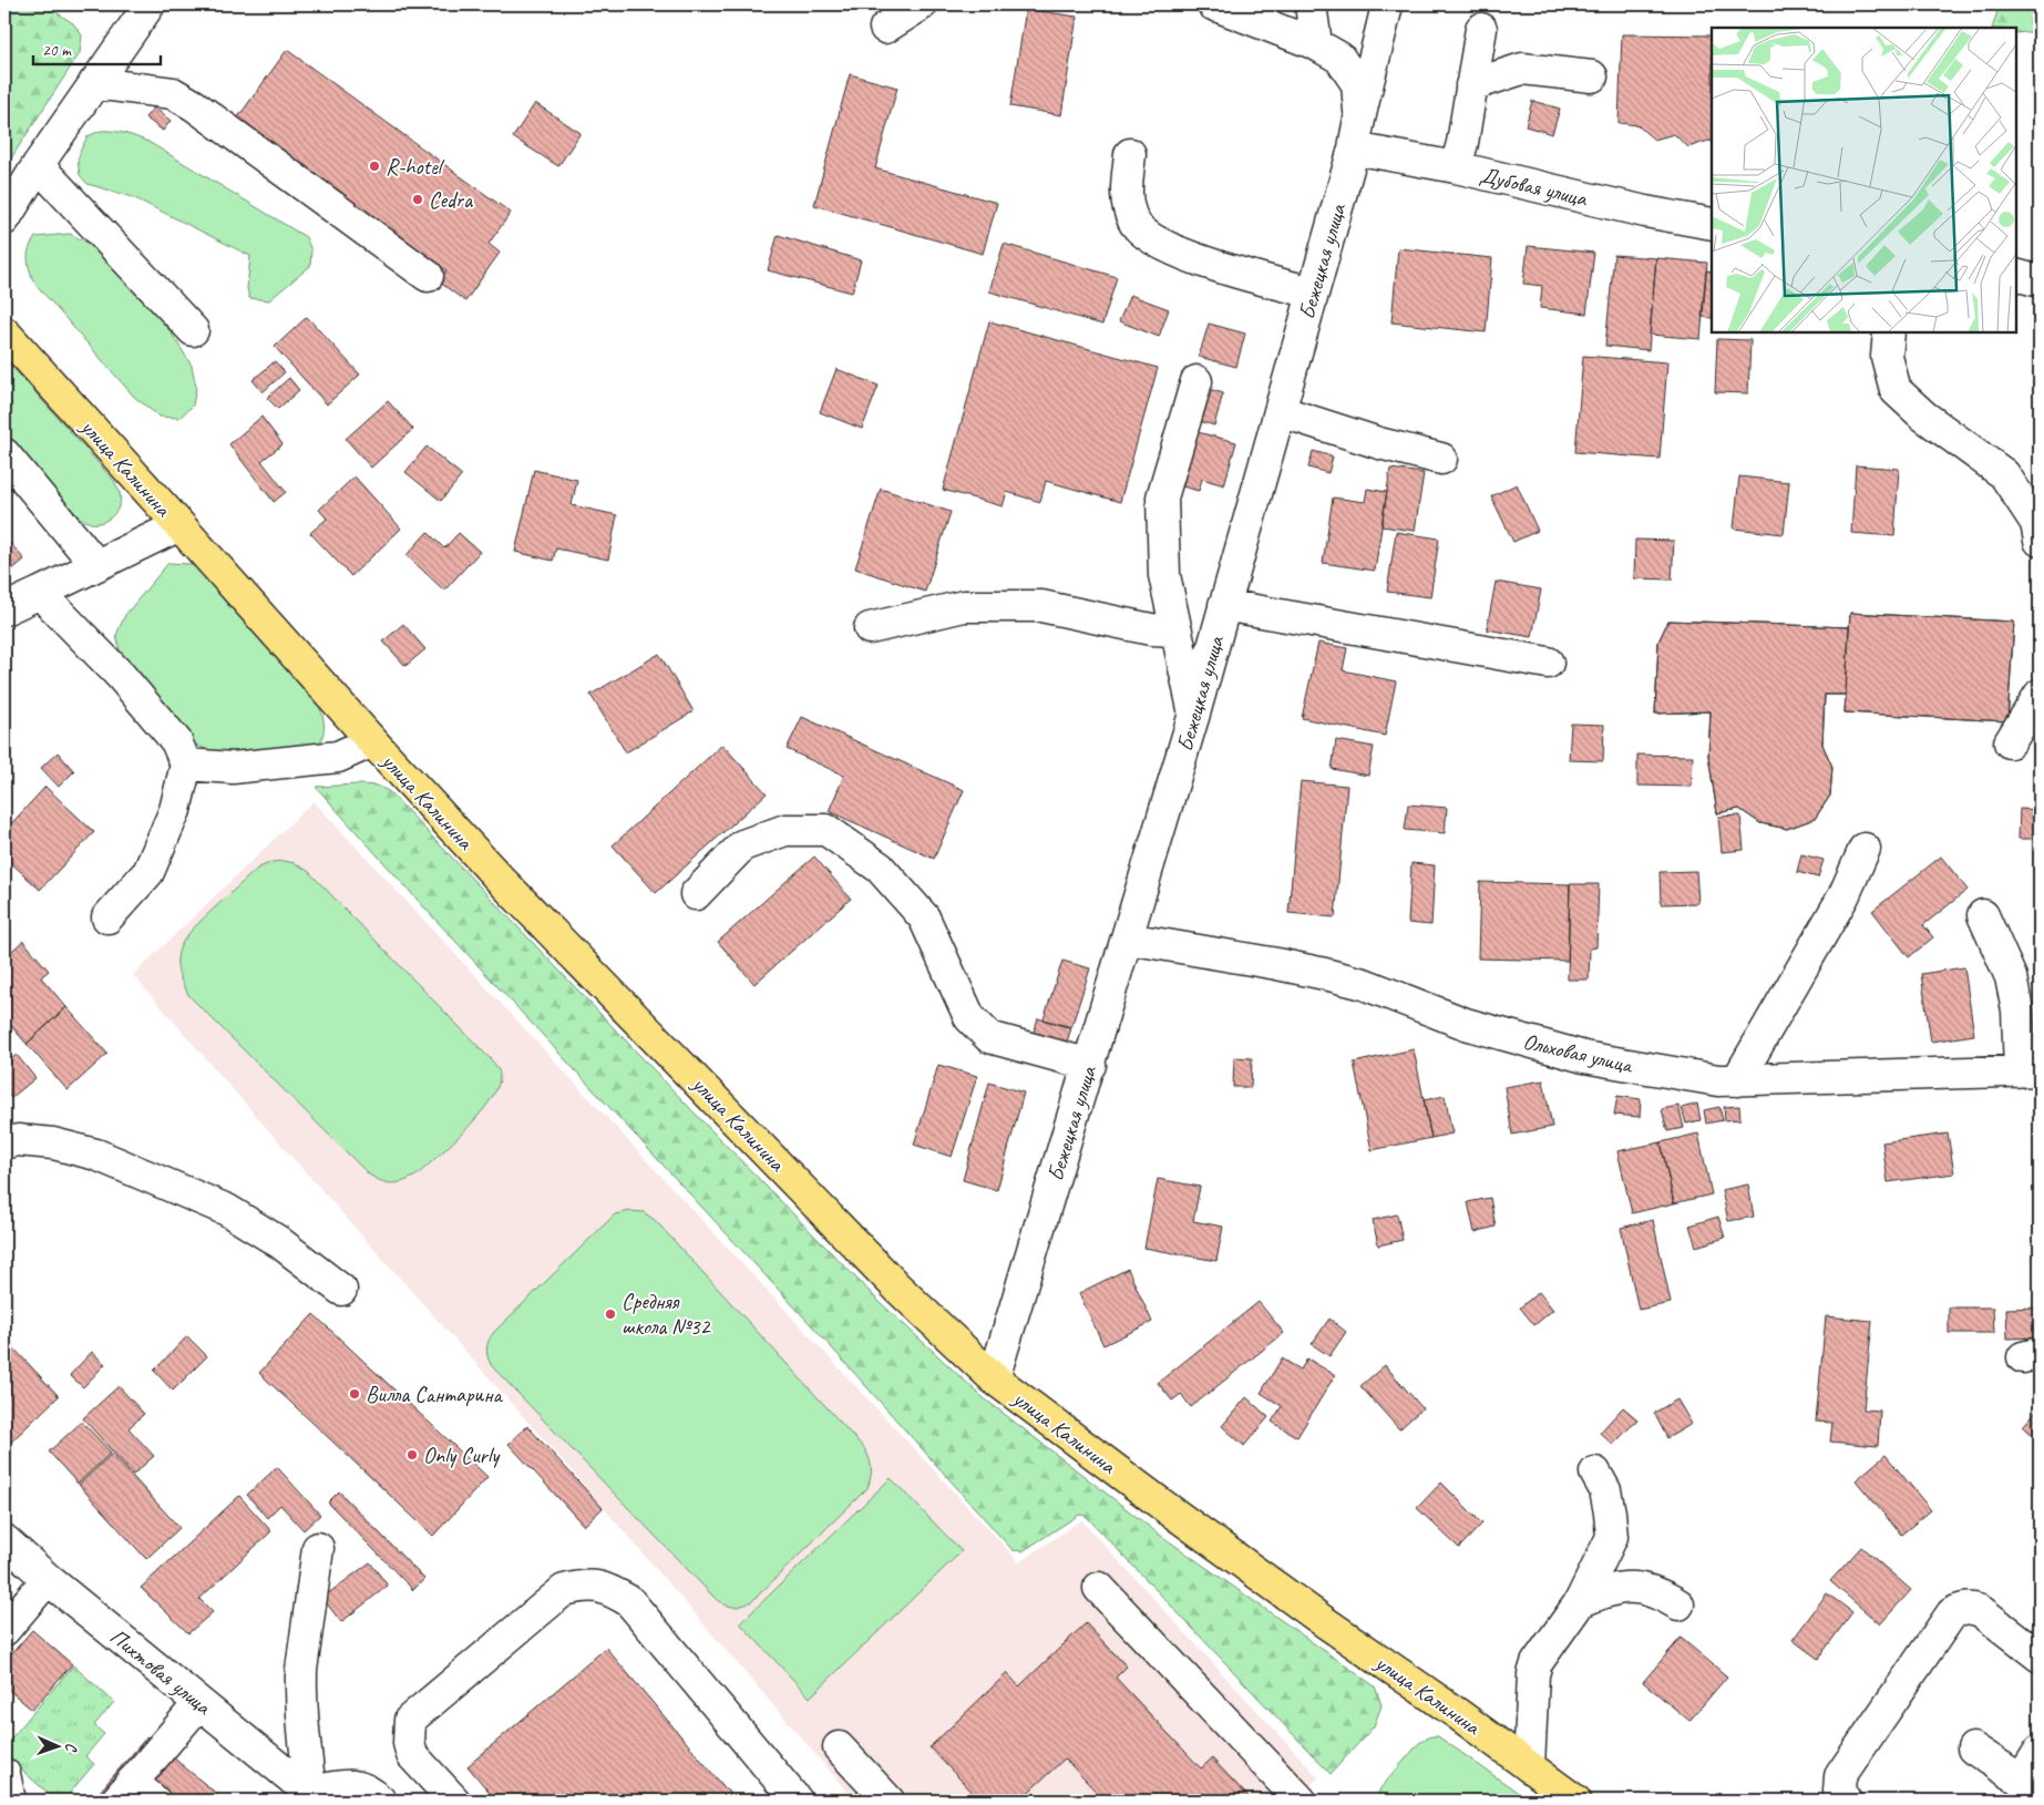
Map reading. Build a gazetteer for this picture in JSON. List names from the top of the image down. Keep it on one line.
{"streets":{"main road":["улица Калинина"],"street":["Дубовая улица","Бежецкая улица","Ольховая улица","Пихтовая улица"]},"crossings":[["Дубовая улица","Бежецкая улица"],["Бежецкая улица","улица Калинина"],["Бежецкая улица","Ольховая улица"]],"places":["R-hotel","Cedra","Средняя школа №32","Вилла Сантарина","Only Curly"],"scale_bar":"20 m","north":"right"}
